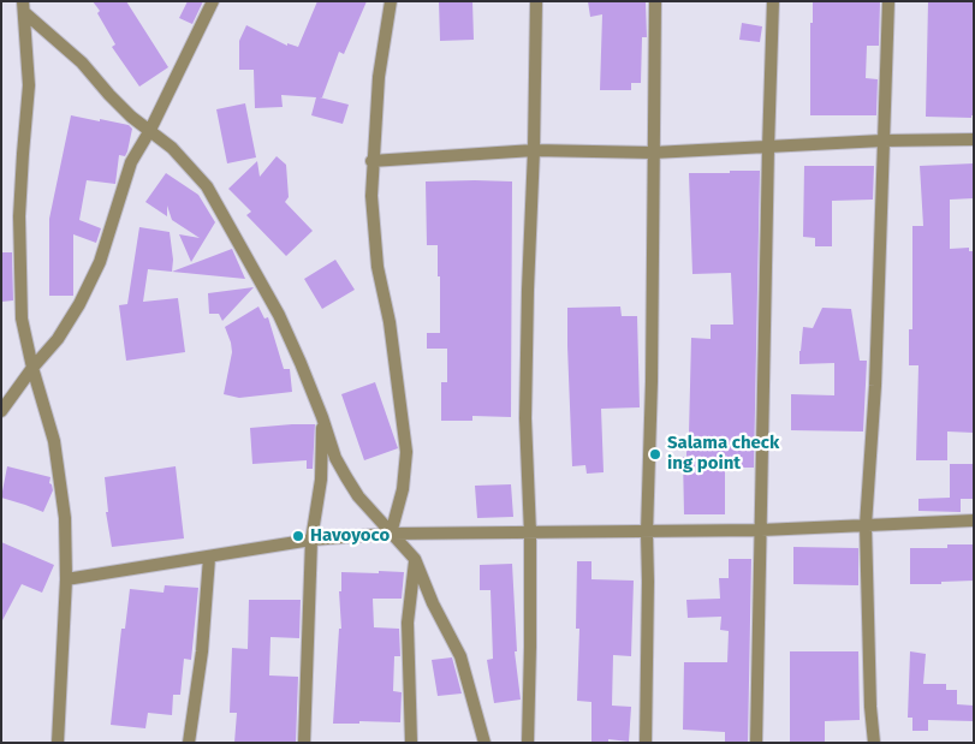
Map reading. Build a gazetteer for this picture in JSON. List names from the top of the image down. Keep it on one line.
{"places":["Salama check ing point","Havoyoco"]}
